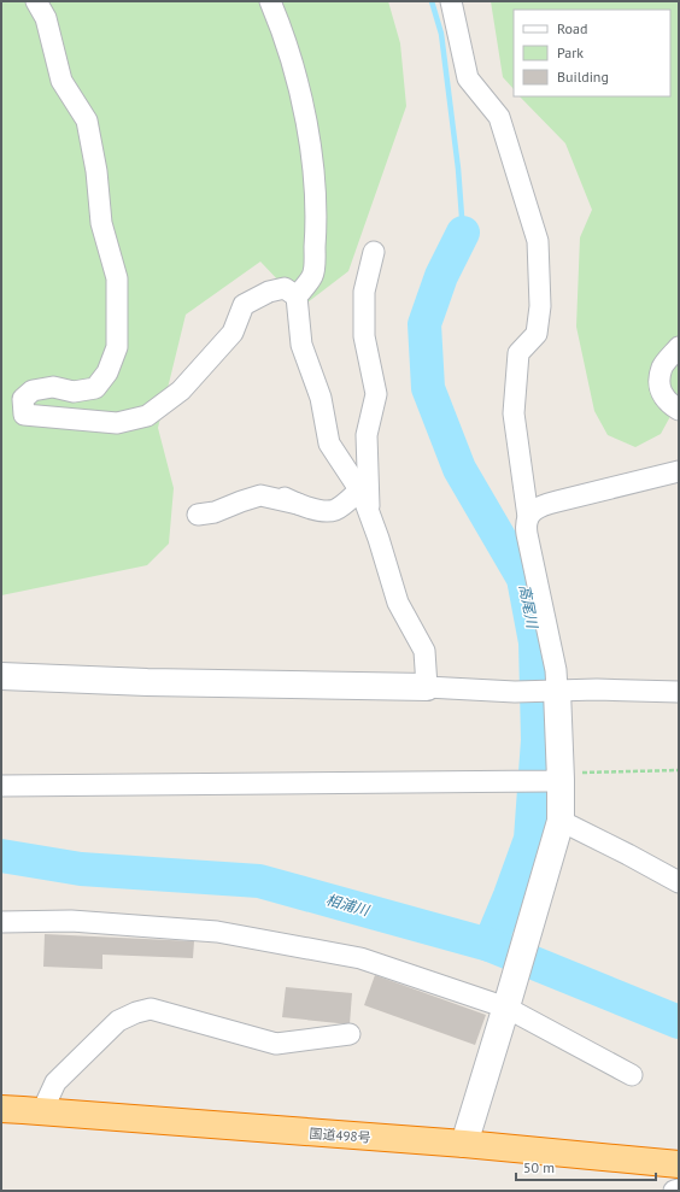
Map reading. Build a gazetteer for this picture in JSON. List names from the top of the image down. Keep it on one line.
{"streets":{"highway":["国道498号"]},"water":["高尾川","相浦川"],"legend":["Road","Park","Building"],"scale_bar":"50 m"}
